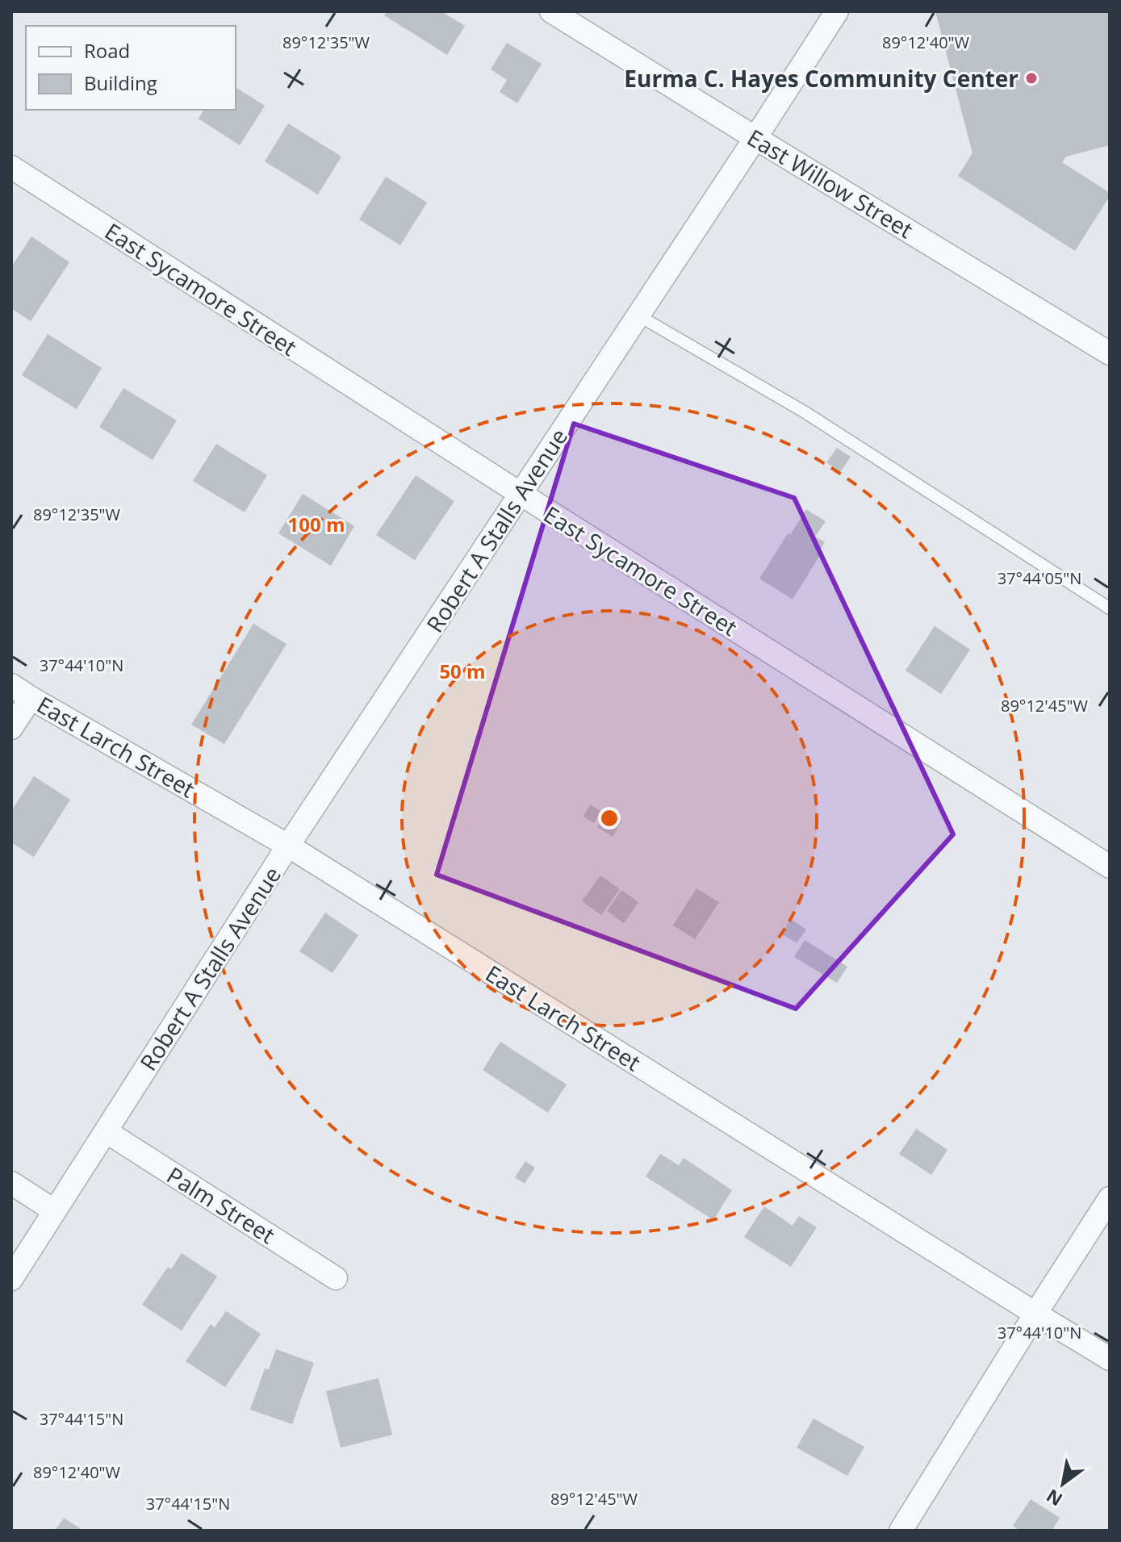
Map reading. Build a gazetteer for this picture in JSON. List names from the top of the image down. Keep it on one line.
{"streets":{"street":["East Willow Street","East Sycamore Street","Robert A Stalls Avenue","East Larch Street","Palm Street"]},"crossings":[["East Willow Street","Robert A Stalls Avenue"],["East Sycamore Street","Robert A Stalls Avenue"],["Robert A Stalls Avenue","East Larch Street"],["Robert A Stalls Avenue","Palm Street"]],"places":["Eurma C. Hayes Community Center"],"legend":["Road","Building"],"north":"bottom left","coordinates":["89°12'35\"W","89°12'40\"W","37°44'05\"N","37°44'10\"N","89°12'45\"W","37°44'15\"N"],"rings":["100 m","50 m"]}
